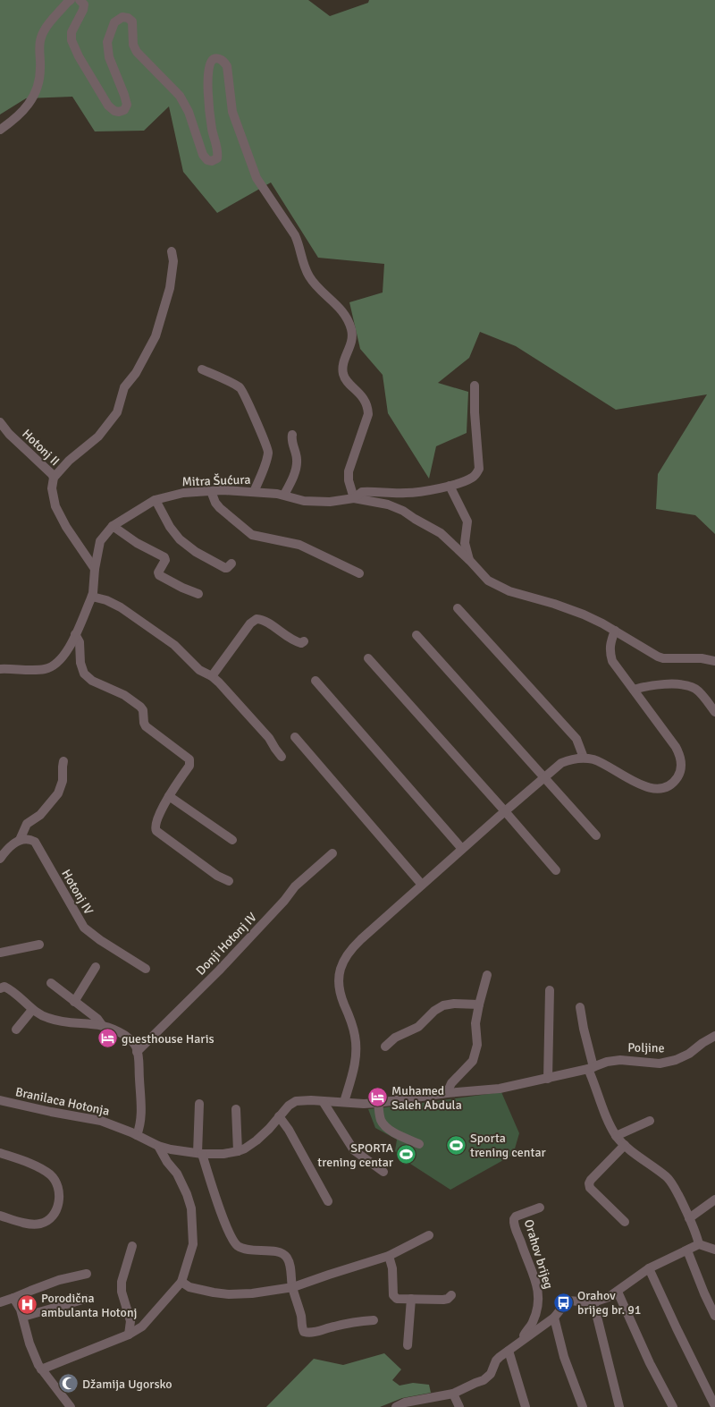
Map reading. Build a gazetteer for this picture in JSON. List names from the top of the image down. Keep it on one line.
{"streets":{"street":["Hotonj II","Mitra Šućura","Hotonj IV","Donji Hotonj IV","Poljine","Branilaca Hotonja","Orahov brijeg"]},"crossings":[["Hotonj II","Mitra Šućura"],["Poljine","Branilaca Hotonja"]],"places":{"hotel":["guesthouse Haris","Muhamed Saleh Abdula"],"sports":["Sporta trening centar","SPORTA trening centar"],"bus stop":["Orahov brijeg br. 91"],"hospital":["Porodična ambulanta Hotonj"],"mosque":["Džamija Ugorsko"]}}
